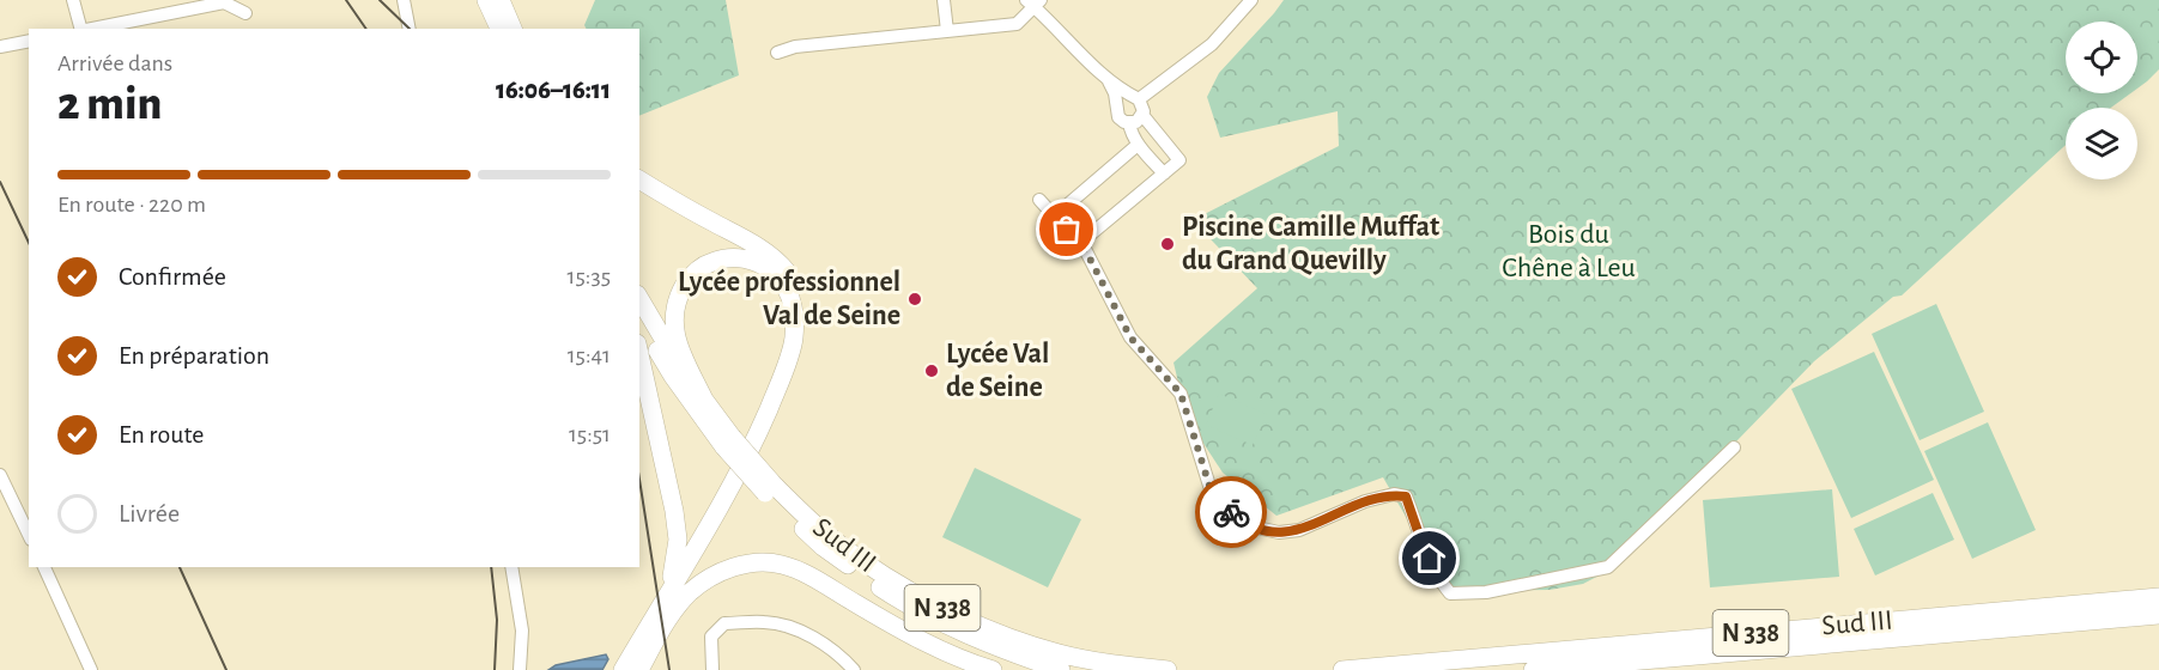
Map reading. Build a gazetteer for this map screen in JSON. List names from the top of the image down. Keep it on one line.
{"streets":{"highway":["Sud III","N 338"]},"crossings":[["Sud III","N 338"]],"parks":["Bois du Chêne à Leu"],"places":["Piscine Camille Muffat du Grand Quevilly","Lycée professionnel Val de Seine","Lycée Val de Seine"],"page":{"heading":["2 min","Arrivée dans","16:06–16:11"],"bar":"En route · 220 m","list":[["Confirmée","15:35"],["En préparation","15:41"],["En route","15:51"],"Livrée"]}}
